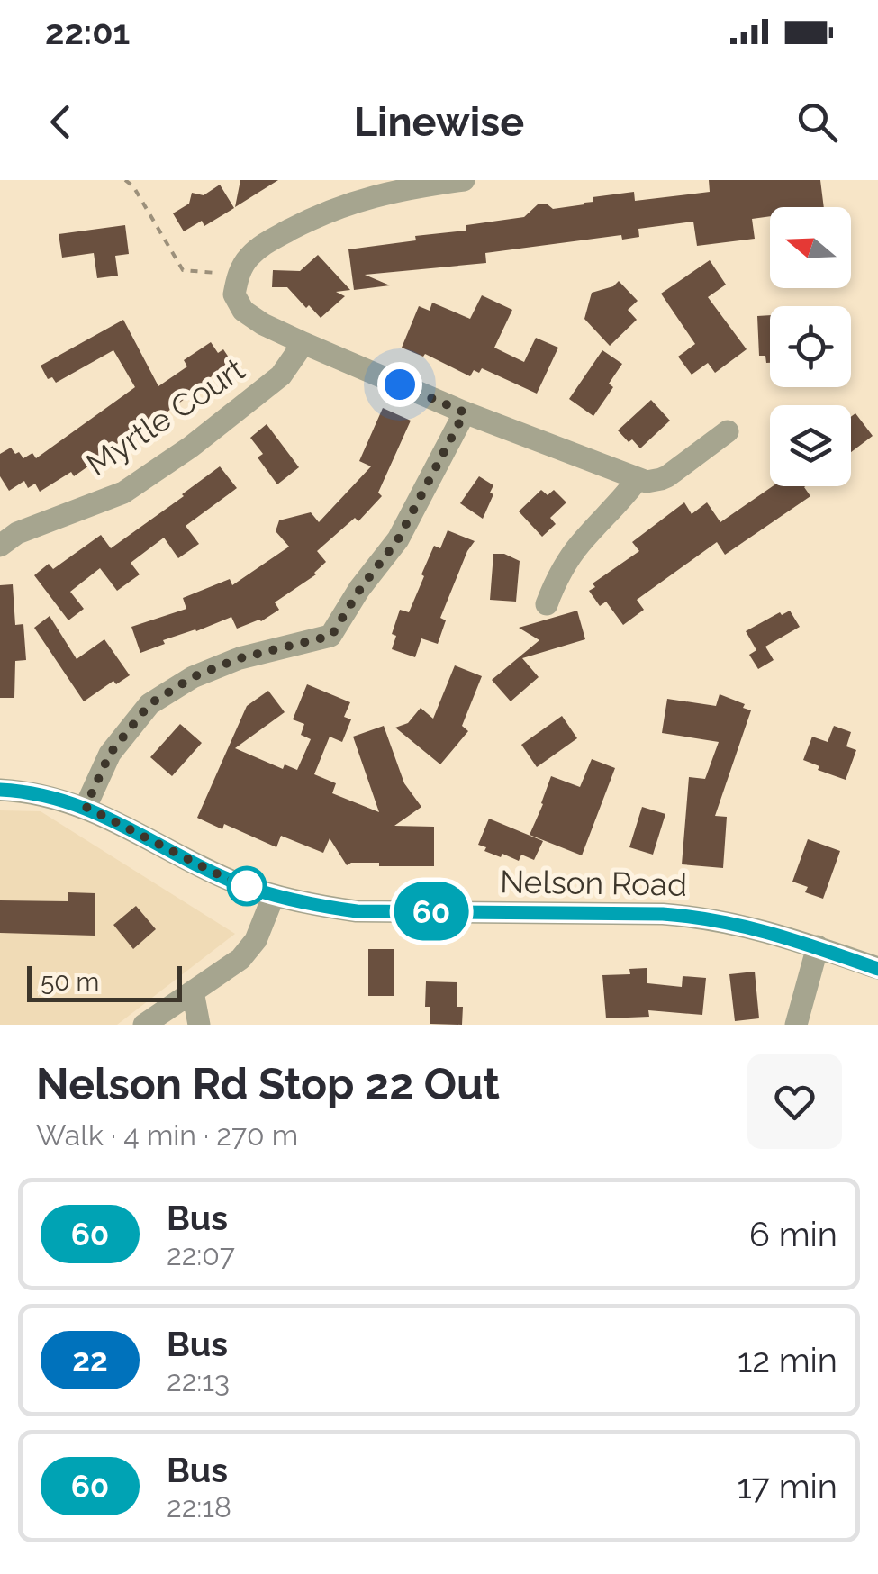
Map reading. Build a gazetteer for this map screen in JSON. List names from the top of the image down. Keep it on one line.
{"streets":{"street":["Myrtle Court","Nelson Road"]},"lines":["bus line 60"],"scale_bar":"50 m","north":"left","page":{"status":"22:01","header":"Linewise","on_map":"60","scale":"50 m","heading":["Nelson Rd Stop 22 Out","Walk · 4 min · 270 m"],"list":[{"mark":"60","name":"Bus","note":"22:07","value":"6 min"},{"mark":"22","name":"Bus","note":"22:13","value":"12 min"},{"mark":"60","name":"Bus","note":"22:18","value":"17 min"}]}}
